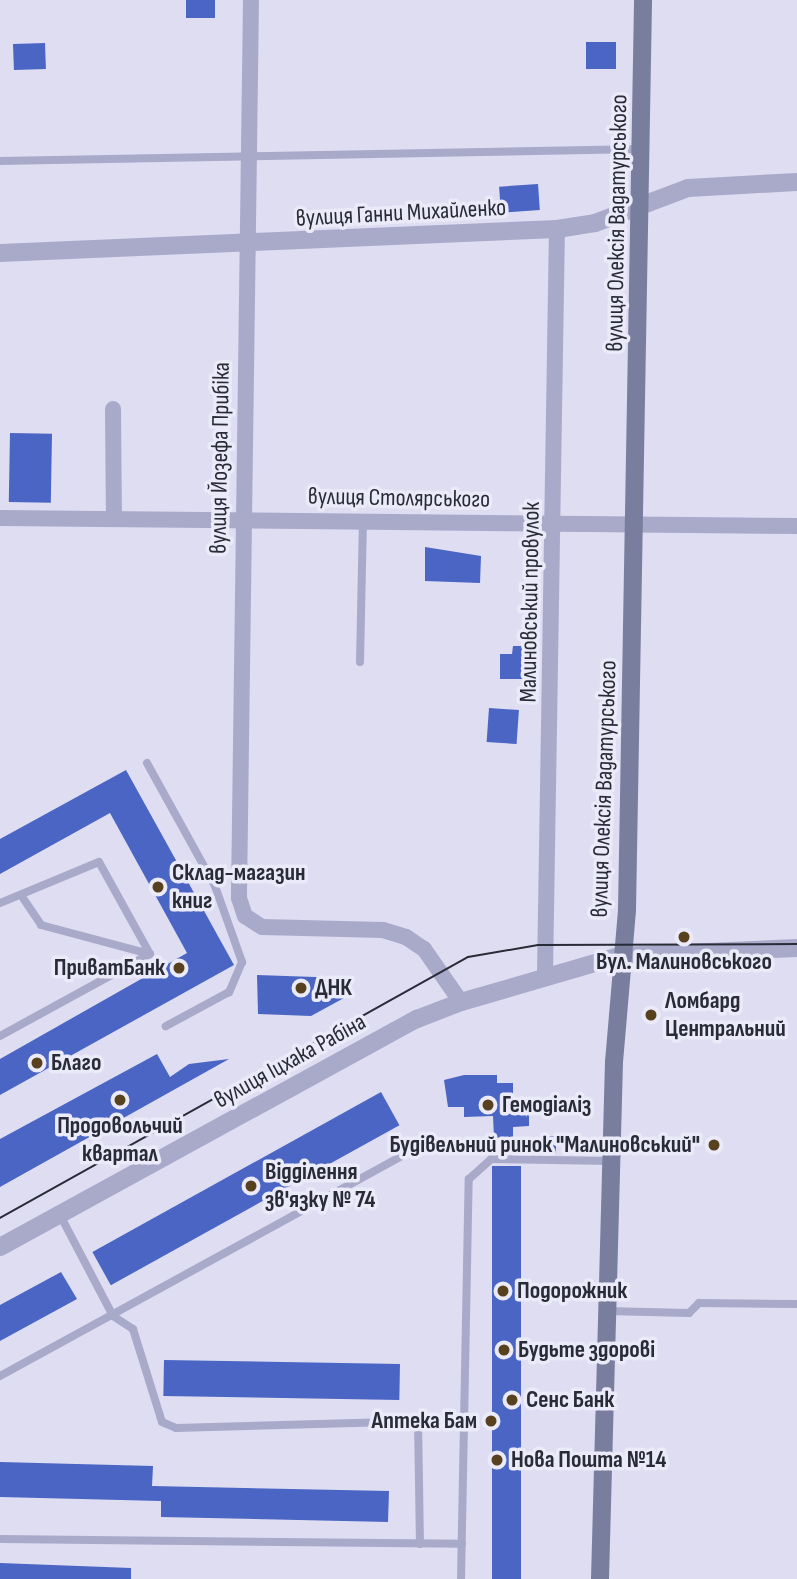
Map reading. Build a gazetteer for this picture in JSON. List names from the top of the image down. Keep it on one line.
{"streets":{"main road":["вулиця Олексія Вадатурського"],"street":["вулиця Ганни Михайленко","вулиця Йозефа Прибіка","вулиця Столярського","Малиновський провулок","вулиця Іцхака Рабіна"]},"crossings":[["вулиця Ганни Михайленко","вулиця Олексія Вадатурського"],["вулиця Ганни Михайленко","вулиця Йозефа Прибіка"],["вулиця Ганни Михайленко","Малиновський провулок"],["вулиця Олексія Вадатурського","вулиця Столярського"],["вулиця Олексія Вадатурського","вулиця Іцхака Рабіна"],["вулиця Йозефа Прибіка","вулиця Столярського"],["вулиця Столярського","Малиновський провулок"],["Малиновський провулок","вулиця Іцхака Рабіна"]],"places":["Склад-магазин книг","Вул. Малиновського","ПриватБанк","ДНК","Ломбард Центральний","Благо","Продовольчий квартал","Гемодіаліз","Будівельний ринок \"Малиновський\"","Відділення зв'язку № 74","Подорожник","Будьте здорові","Сенс Банк","Аптека Бам","Нова Пошта №14"]}
